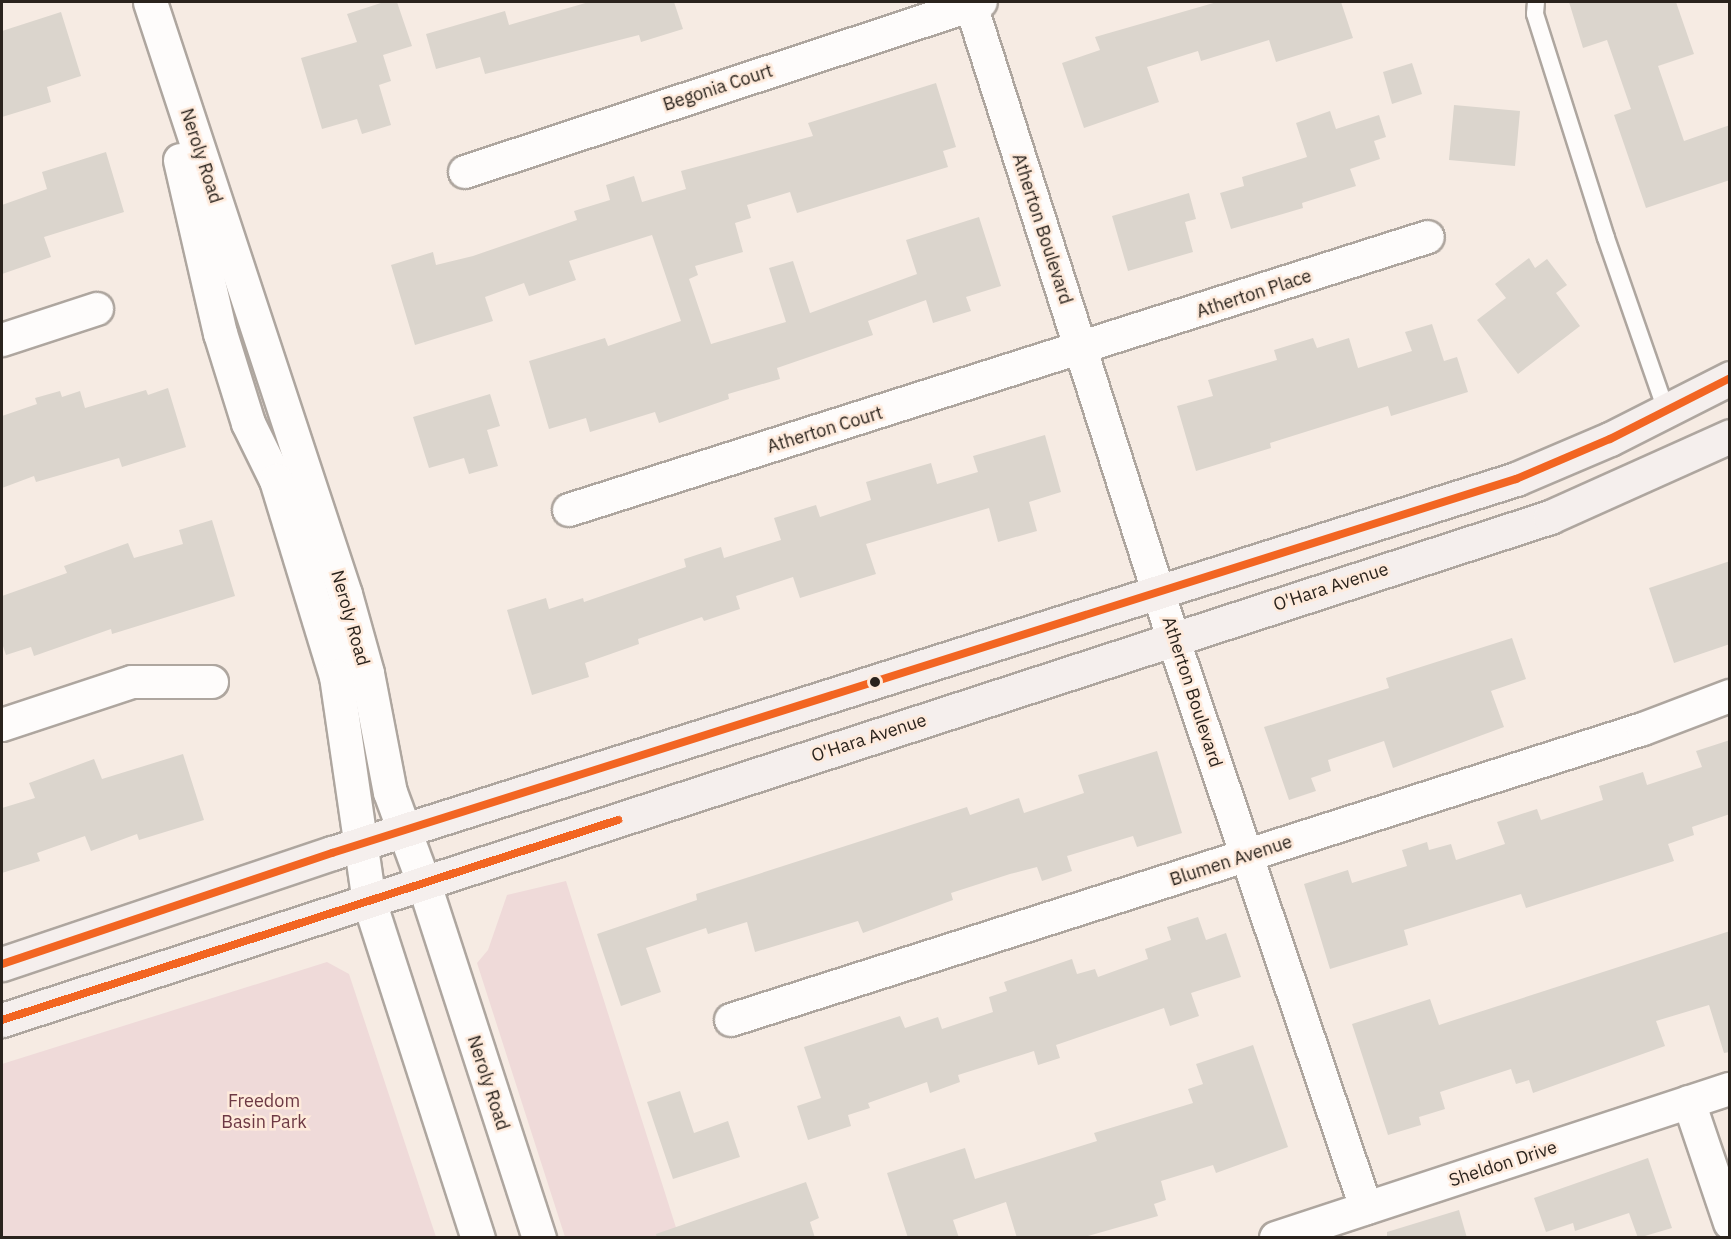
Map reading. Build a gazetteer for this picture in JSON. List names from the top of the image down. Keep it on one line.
{"streets":{"main road":["O'Hara Avenue"],"street":["Begonia Court","Neroly Road","Atherton Boulevard","Atherton Place","Atherton Court","Blumen Avenue","Sheldon Drive"]},"crossings":[["Begonia Court","Atherton Boulevard"],["Neroly Road","O'Hara Avenue"],["Atherton Boulevard","Atherton Place"],["Atherton Boulevard","Atherton Court"],["Atherton Boulevard","O'Hara Avenue"],["Atherton Boulevard","Blumen Avenue"],["Atherton Boulevard","Sheldon Drive"],["Atherton Place","Atherton Court"]],"parks":["Freedom Basin Park"]}
